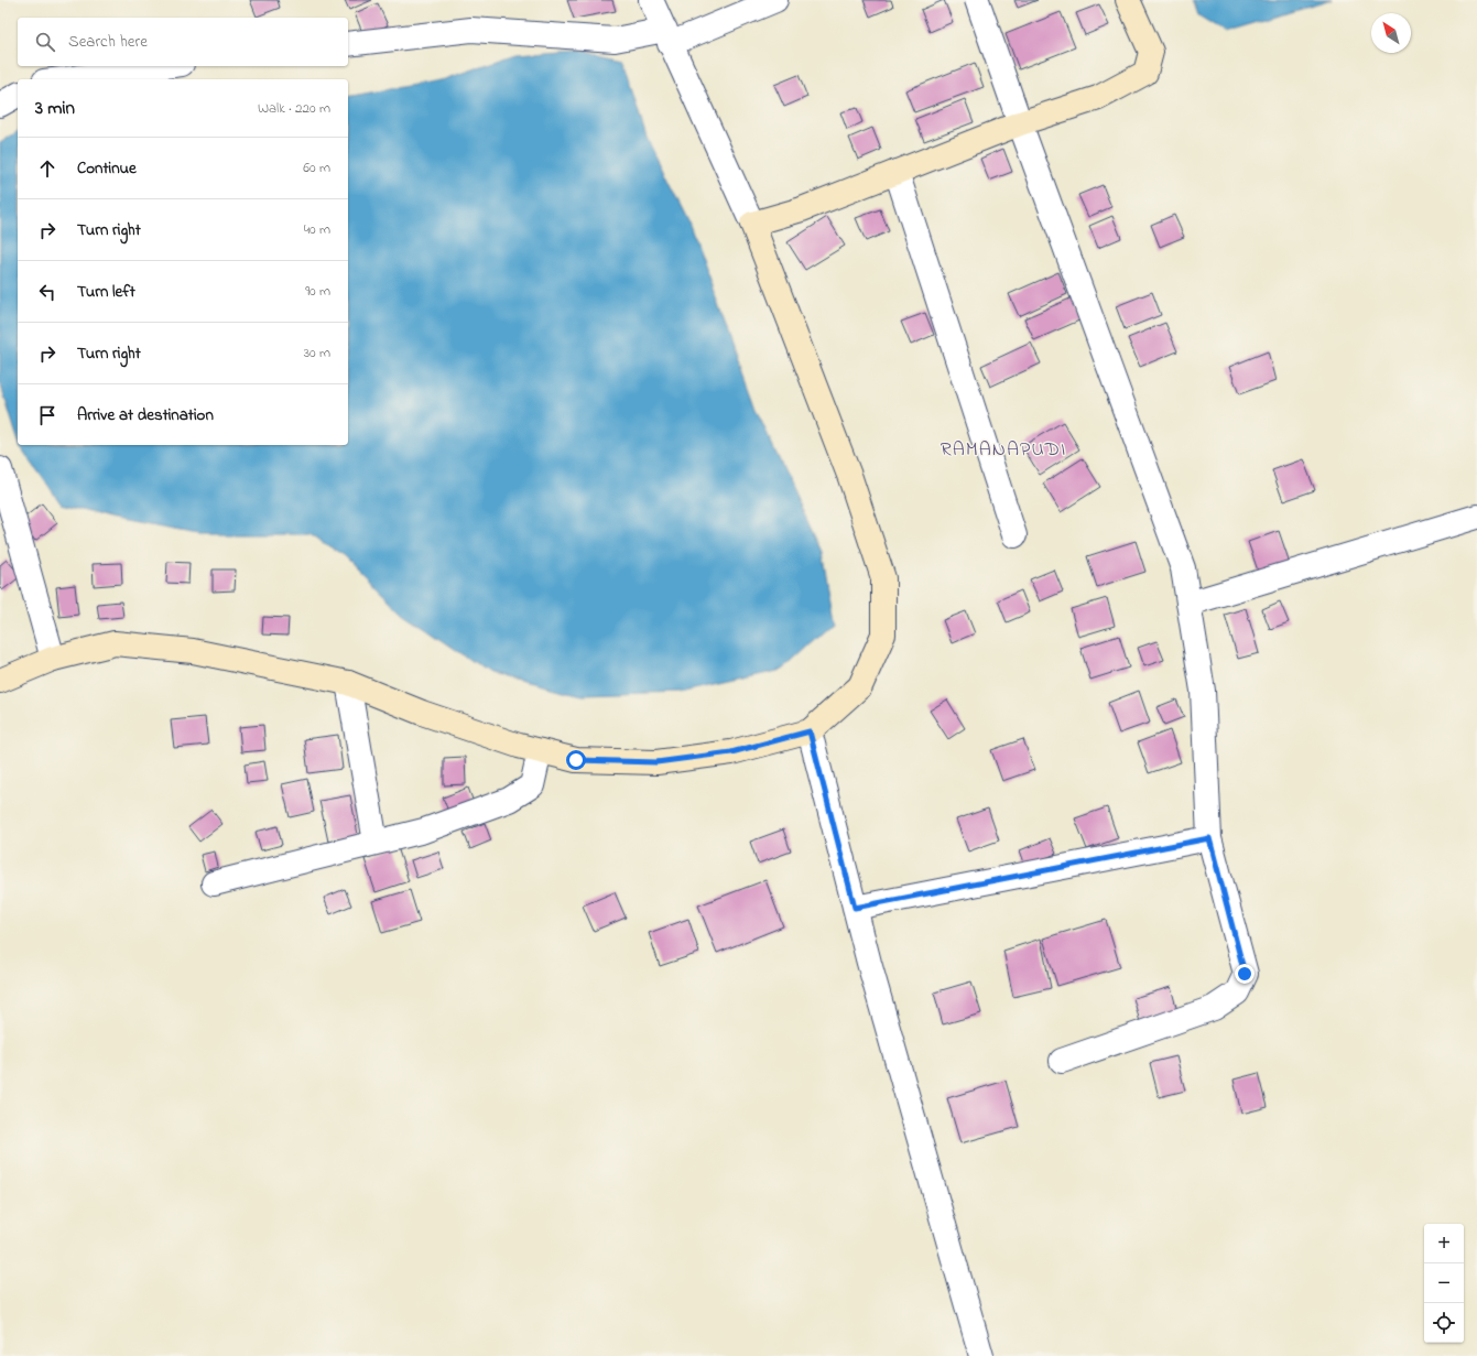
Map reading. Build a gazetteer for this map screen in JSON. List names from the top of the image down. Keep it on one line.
{"districts":["RAMANAPUDI"],"north":"top left","page":{"search":"Search here","heading":["3 min","Walk · 220 m"],"list":[["Continue","60 m"],["Turn right","40 m"],["Turn left","90 m"],["Turn right","30 m"],"Arrive at destination"],"map_buttons":["+","−"]}}
